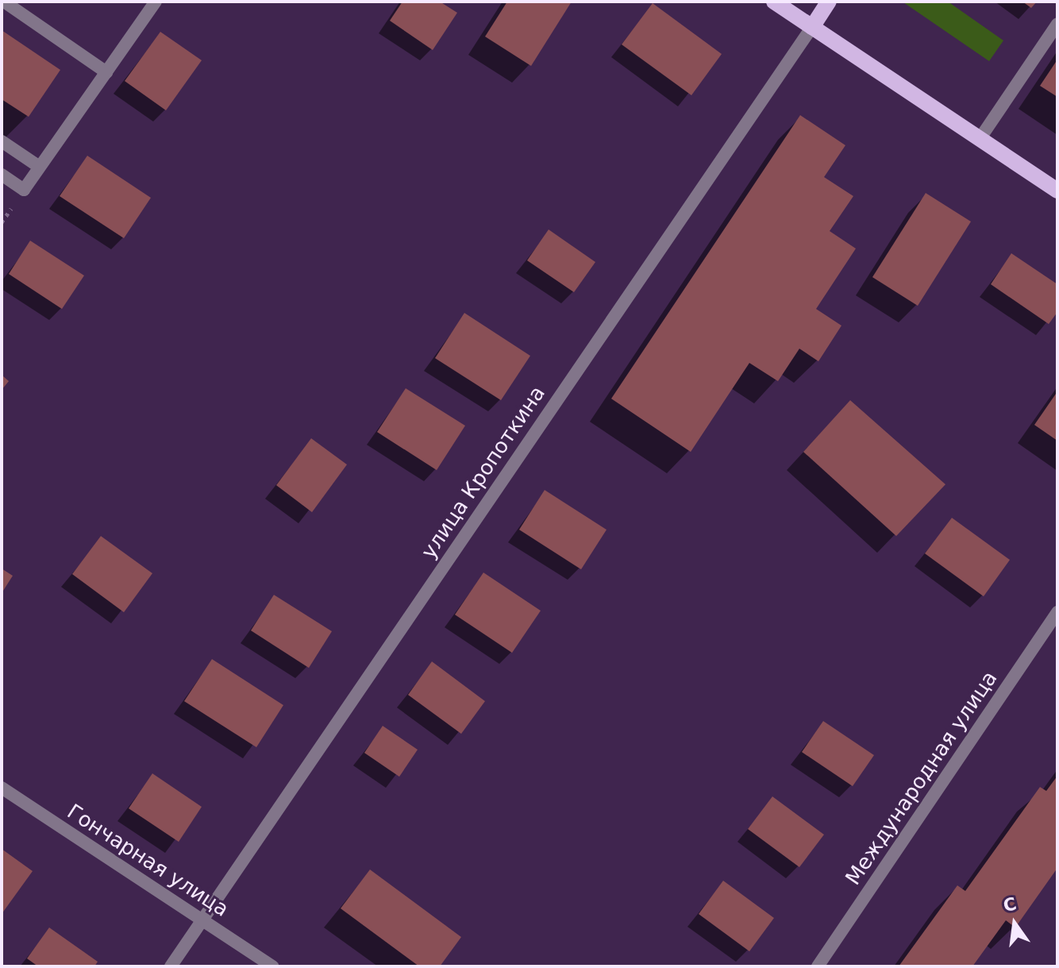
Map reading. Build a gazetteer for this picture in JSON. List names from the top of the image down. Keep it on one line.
{"streets":{"main road":["улица Кропоткина"],"street":["Международная улица","Гончарная улица"]},"crossings":[["улица Кропоткина","Гончарная улица"]],"north":"top"}
